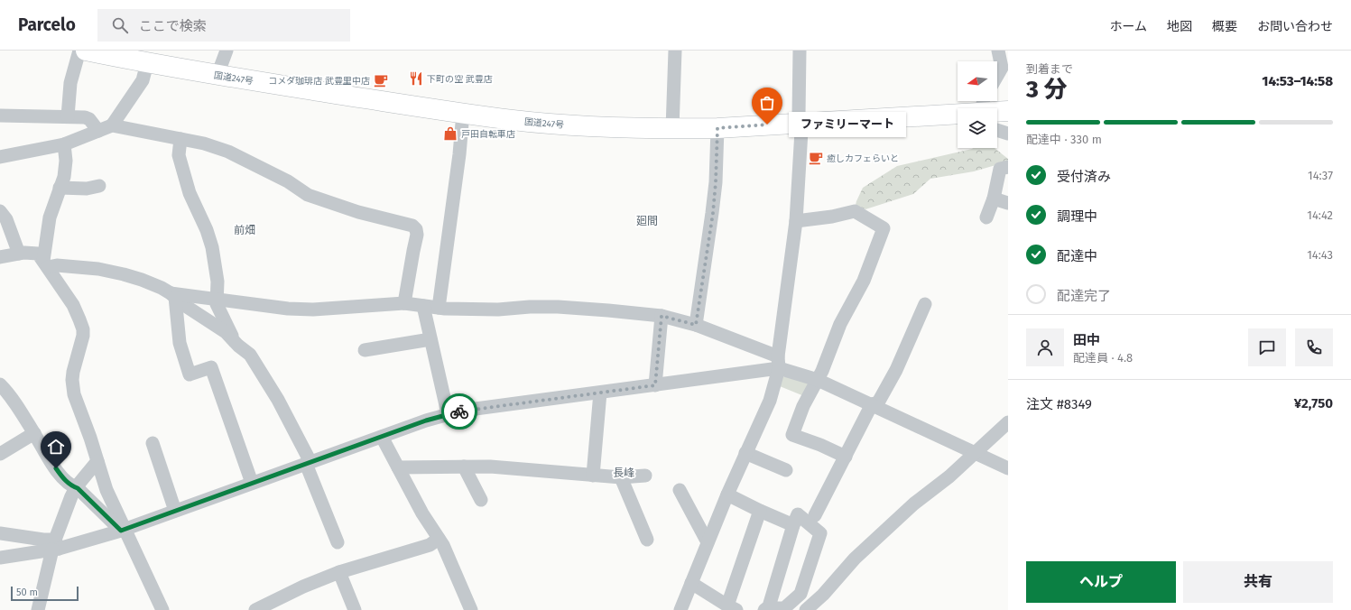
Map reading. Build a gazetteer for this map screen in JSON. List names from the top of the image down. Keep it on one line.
{"streets":{"highway":["国道247号"]},"districts":["廻間","前畑","長峰"],"places":{"restaurant":["下町の空 武豊店"],"cafe":["コメダ珈琲店 武豊里中店","癒しカフェらいと"],"other":["ファミリーマート"],"shop":["戸田自転車店"]},"scale_bar":"50 m","north":"left","page":{"header":"Parcelo","search":"ここで検索","nav":["ホーム","地図","概要","お問い合わせ"],"heading":["3 分","到着まで","14:53–14:58"],"panel":["田中","配達員 · 4.8","注文 #8349","¥2,750"],"bubble":"ファミリーマート","bar":"配達中 · 330 m","list":[["受付済み","14:37"],["調理中","14:42"],["配達中","14:43"],"配達完了"],"buttons":["ヘルプ","共有"],"scale":"50 m"}}
